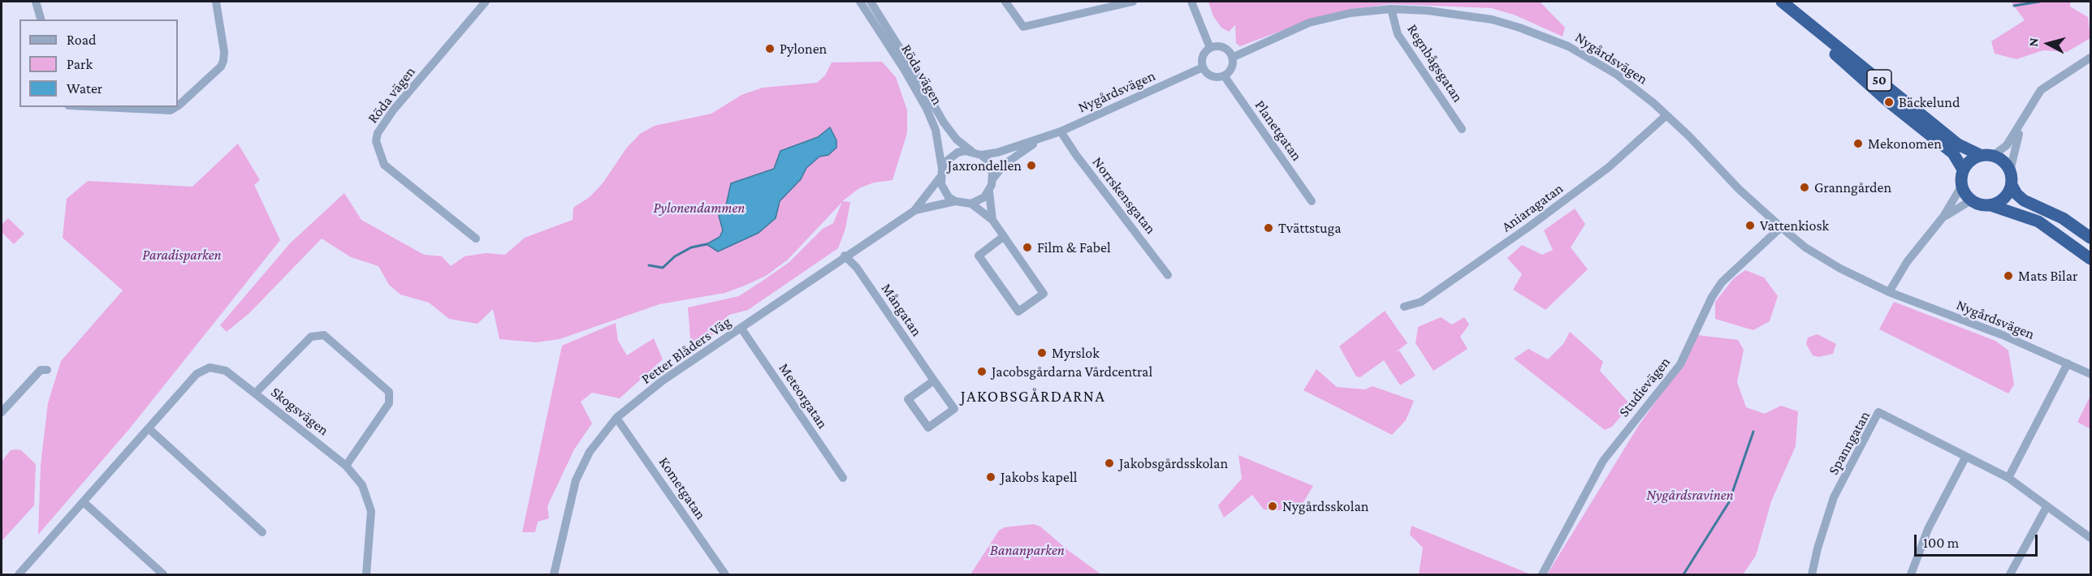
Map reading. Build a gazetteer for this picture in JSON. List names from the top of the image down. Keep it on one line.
{"streets":{"highway":["50"],"street":["Nygårdsvägen","Regnbågsgatan","Röda vägen","Planetgatan","Norrskensgatan","Aniaragatan","Mångatan","Petter Blåders Väg","Studievägen","Meteorgatan","Skogsvägen","Spanngatan","Kometgatan"]},"crossings":[["Nygårdsvägen","Regnbågsgatan"],["Nygårdsvägen","Röda vägen"],["Nygårdsvägen","Planetgatan"],["Nygårdsvägen","Norrskensgatan"],["Nygårdsvägen","Aniaragatan"],["Nygårdsvägen","Petter Blåders Väg"],["Nygårdsvägen","Studievägen"],["Röda vägen","Petter Blåders Väg"],["Mångatan","Petter Blåders Väg"],["Petter Blåders Väg","Meteorgatan"],["Petter Blåders Väg","Kometgatan"]],"districts":["JAKOBSGÅRDARNA"],"parks":["Pylonendammen","Paradisparken","Nygårdsravinen","Bananparken"],"places":["Pylonen","Bäckelund","Mekonomen","Jaxrondellen","Granngården","Vattenkiosk","Tvättstuga","Film & Fabel","Mats Bilar","Myrslok","Jacobsgårdarna Vårdcentral","Jakobsgårdsskolan","Jakobs kapell","Nygårdsskolan"],"legend":["Road","Park","Water"],"scale_bar":"100 m","north":"left"}
